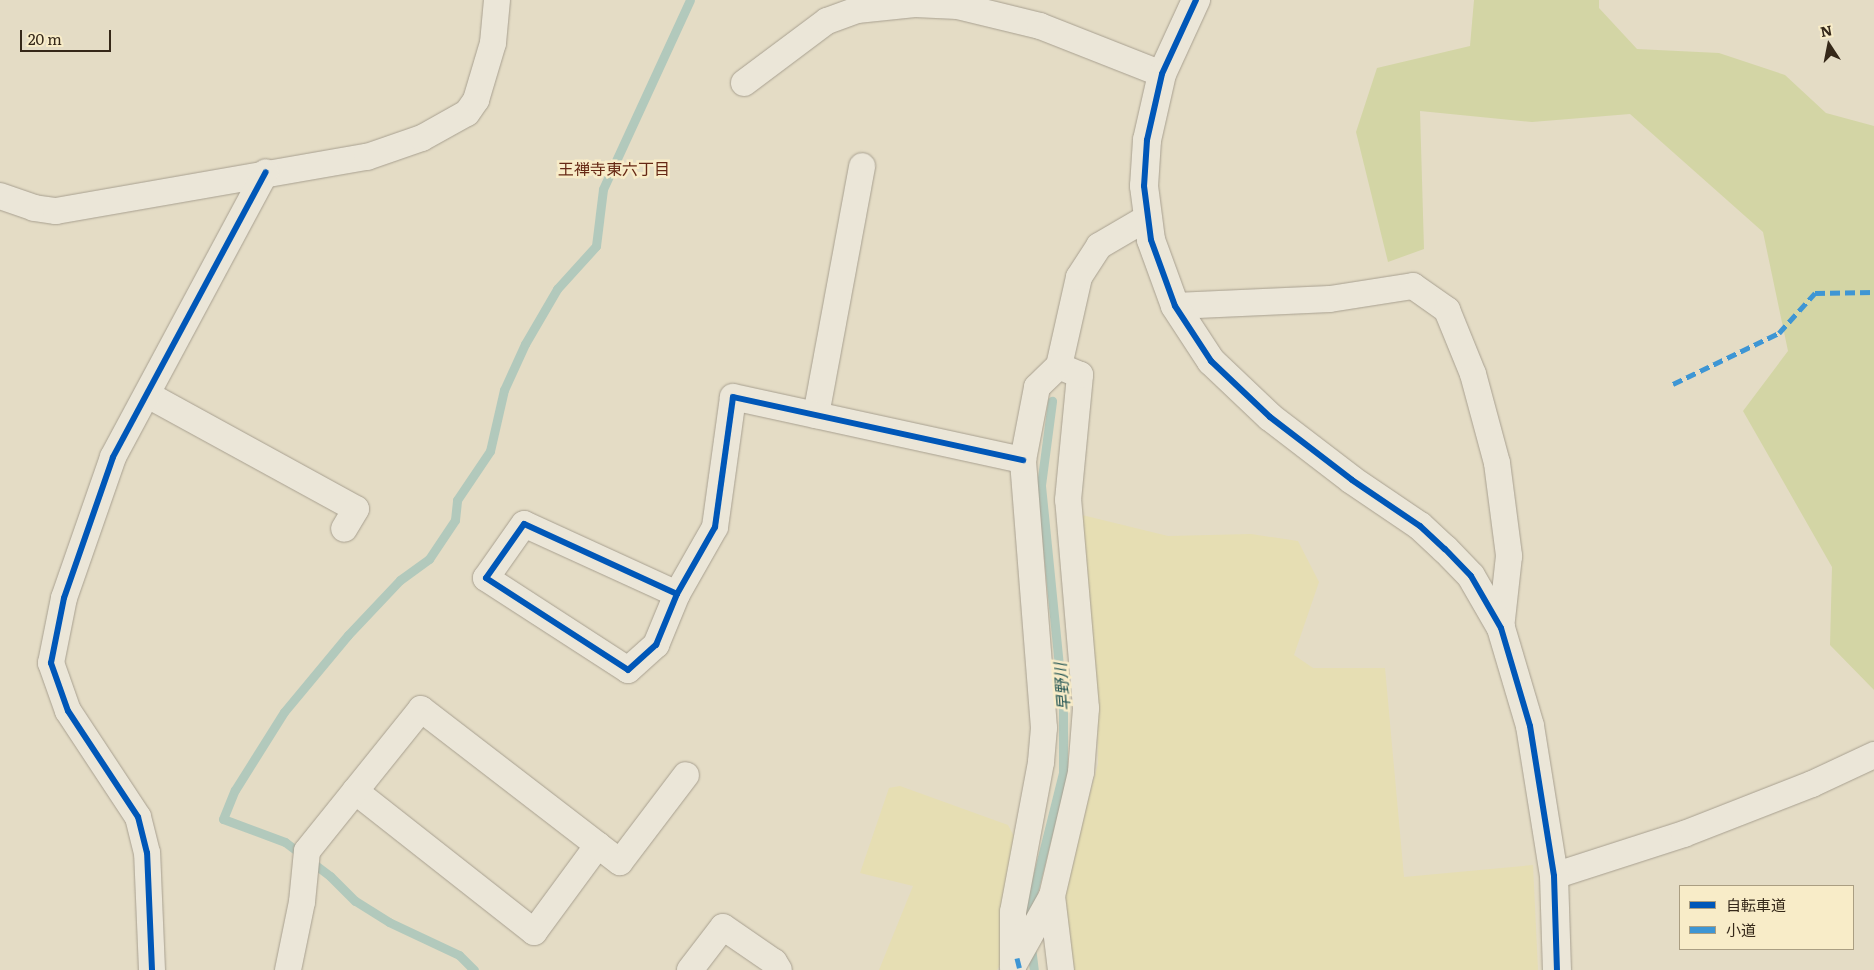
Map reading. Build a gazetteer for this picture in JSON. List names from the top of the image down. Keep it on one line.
{"districts":["王禅寺東六丁目"],"water":["早野川"],"legend":["自転車道","小道"],"scale_bar":"20 m","north":"top"}
